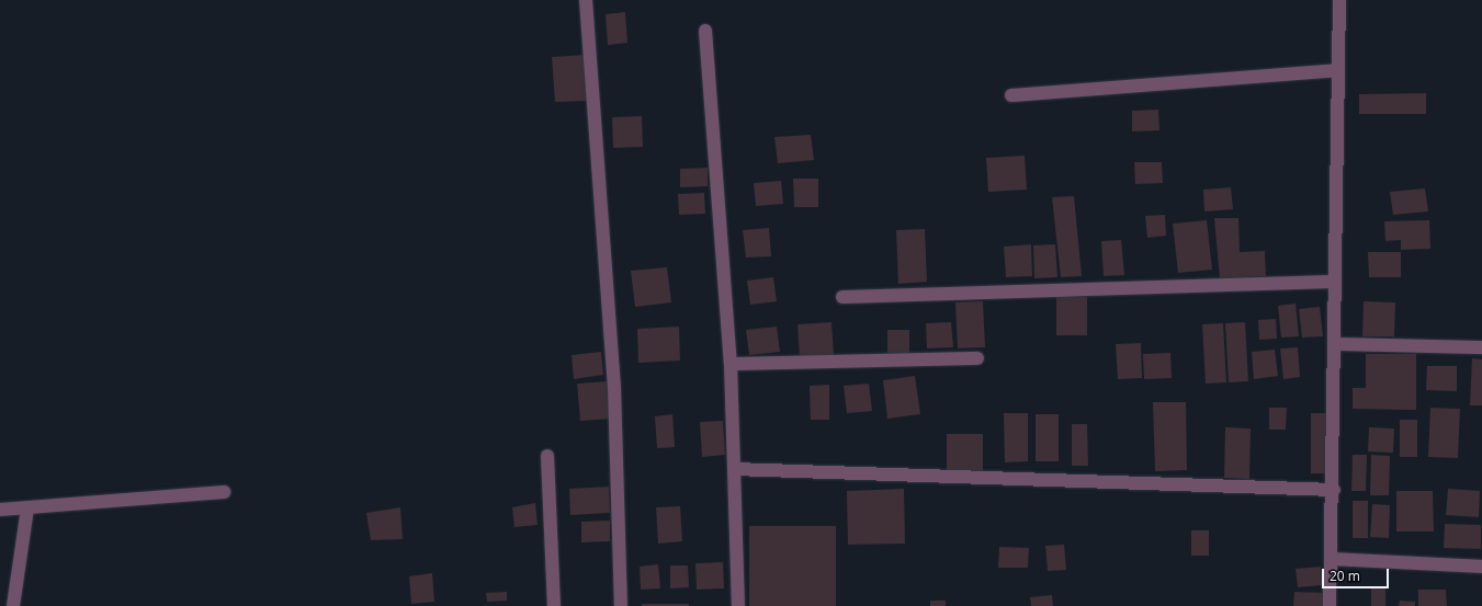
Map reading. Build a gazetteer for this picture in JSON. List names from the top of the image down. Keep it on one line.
{"scale_bar":"20 m"}
